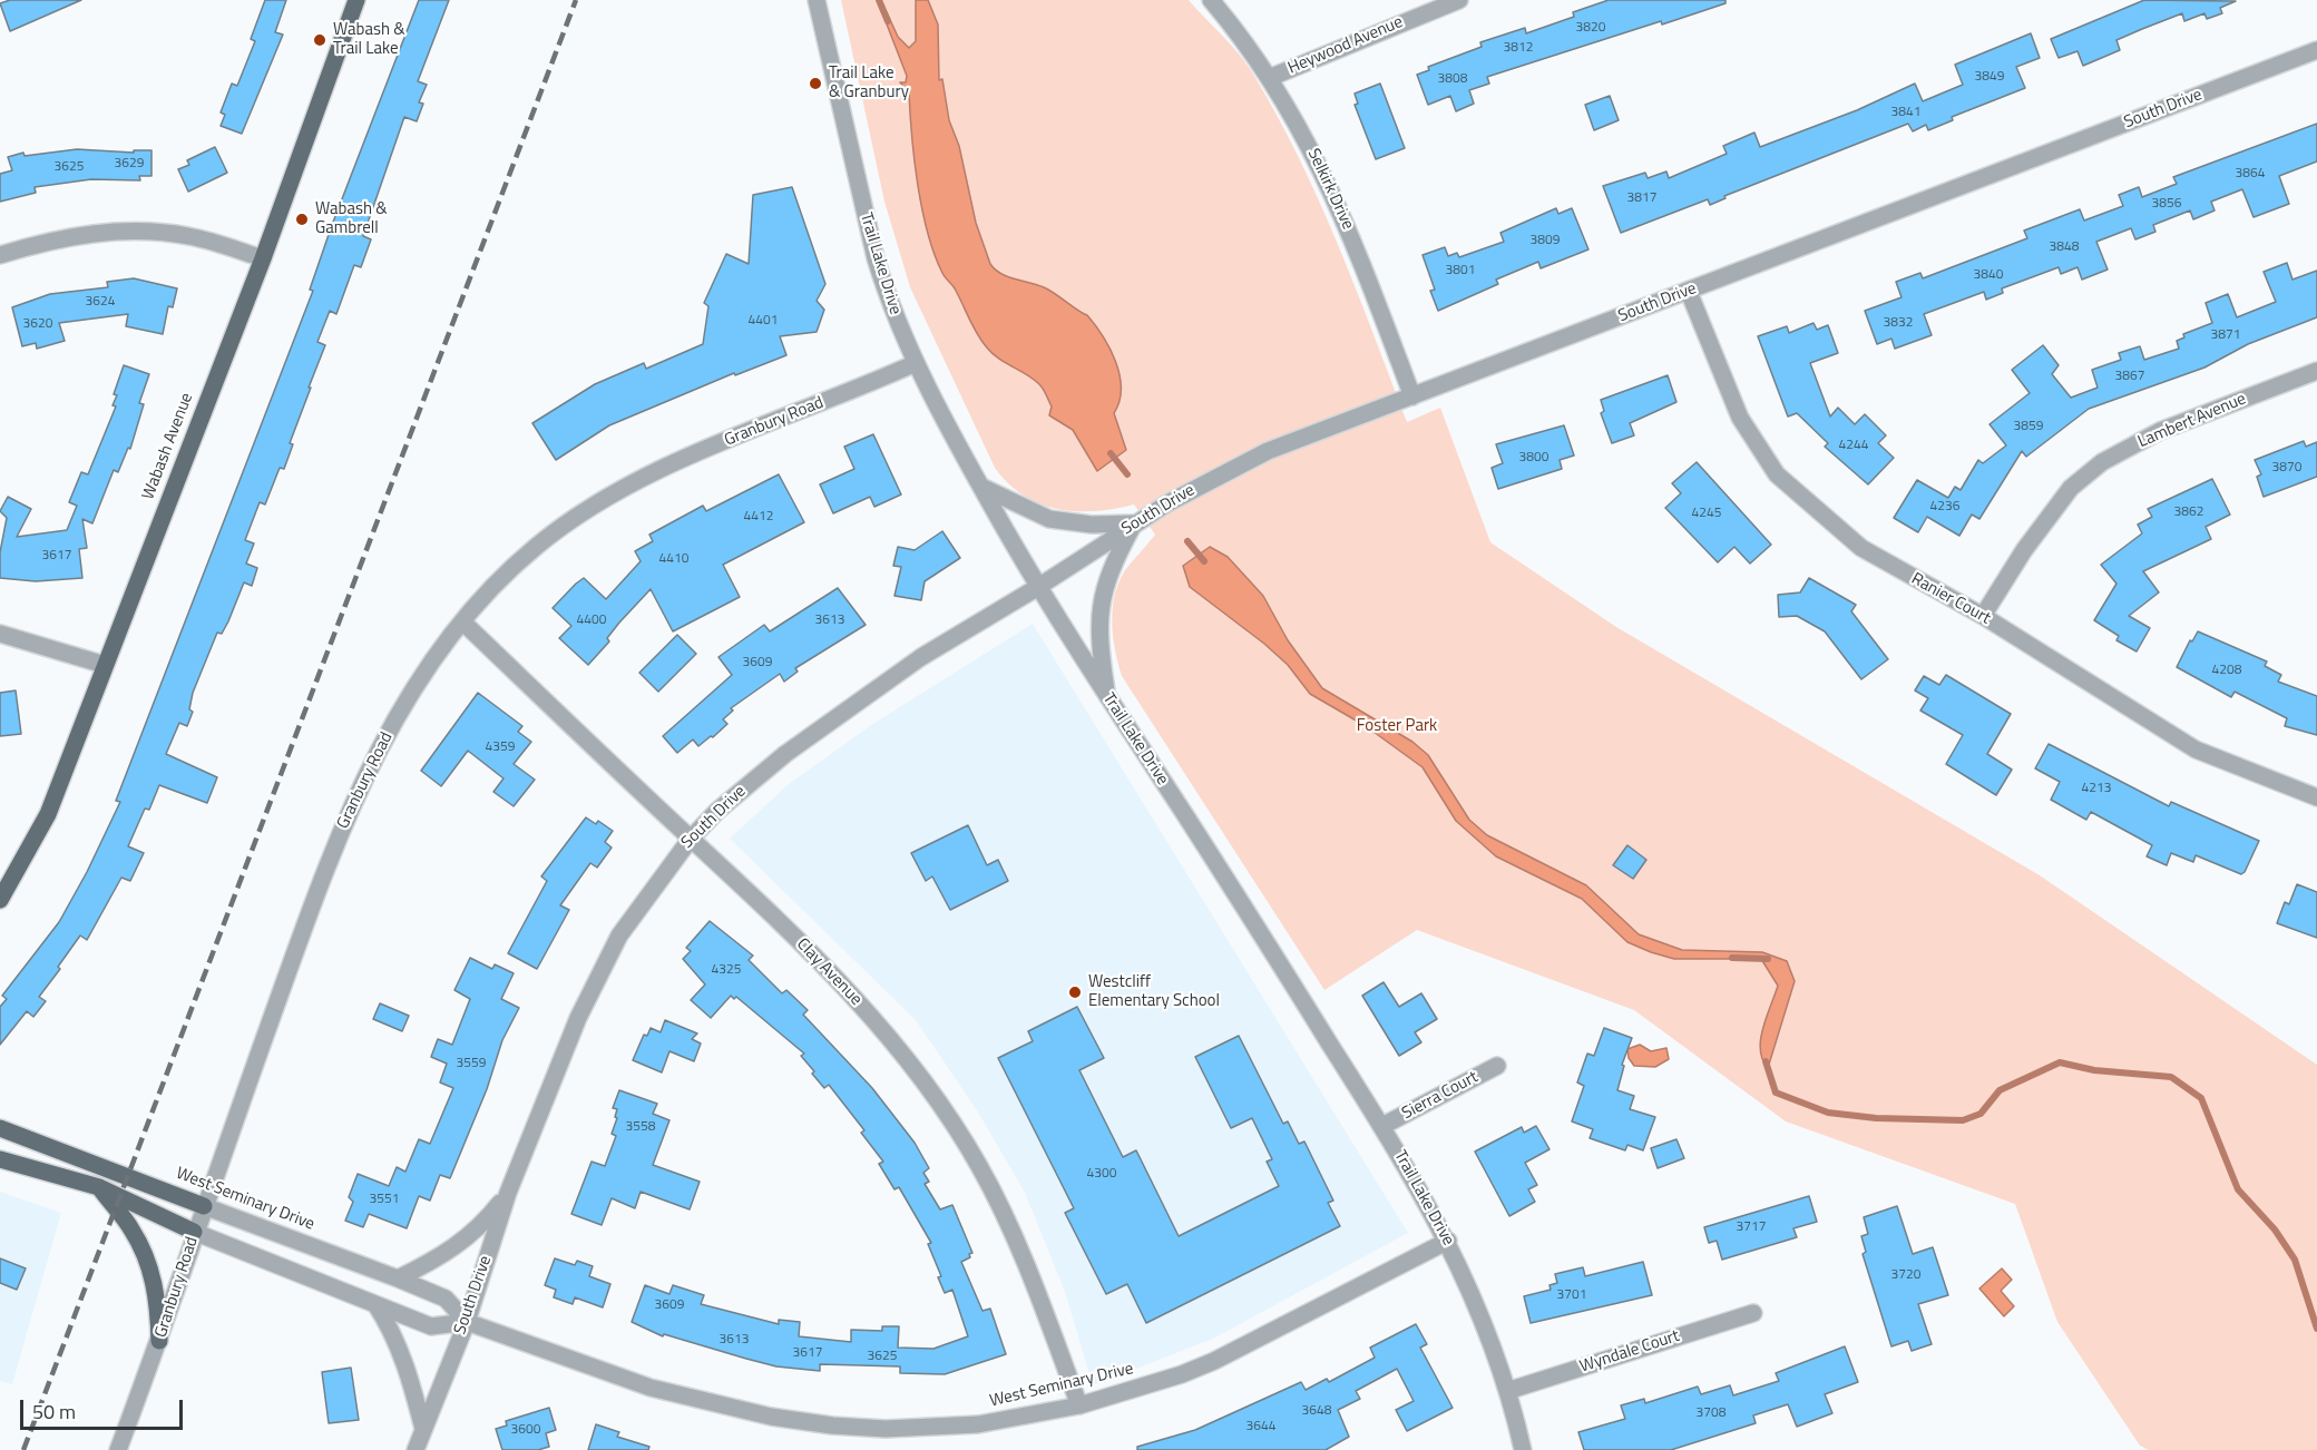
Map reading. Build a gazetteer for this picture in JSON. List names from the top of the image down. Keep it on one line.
{"streets":{"main road":["Wabash Avenue","West Seminary Drive"],"street":["Heywood Avenue","South Drive","Selkirk Drive","Trail Lake Drive","Lambert Avenue","Granbury Road","Ranier Court","Clay Avenue","Sierra Court","Wyndale Court"]},"crossings":[["Heywood Avenue","Selkirk Drive"],["South Drive","Selkirk Drive"],["South Drive","Trail Lake Drive"],["South Drive","Ranier Court"],["South Drive","Clay Avenue"],["South Drive","West Seminary Drive"],["Trail Lake Drive","Granbury Road"],["Trail Lake Drive","Sierra Court"],["Trail Lake Drive","West Seminary Drive"],["Trail Lake Drive","Wyndale Court"],["Lambert Avenue","Ranier Court"],["Granbury Road","Clay Avenue"],["Granbury Road","West Seminary Drive"],["Clay Avenue","West Seminary Drive"]],"parks":["Foster Park"],"places":["Wabash & Trail Lake","Trail Lake & Granbury","Wabash & Gambrell","Westcliff Elementary School"],"house_numbers":["3820","3812","3849","3808","3841","3629","3625","3864","3817","3856","3809","3848","3801","3840","3624","4401","3832","3620","3871","3867","3859","4244","3800","3870","4236","3862","4245","4412","3617","4410","4400","3613","3609","4208","4359","4213","4325","3559","3558","4300","3551","3717","3720","3701","3609","3613","3617","3625","3648","3708","3644","3600"],"scale_bar":"50 m"}
